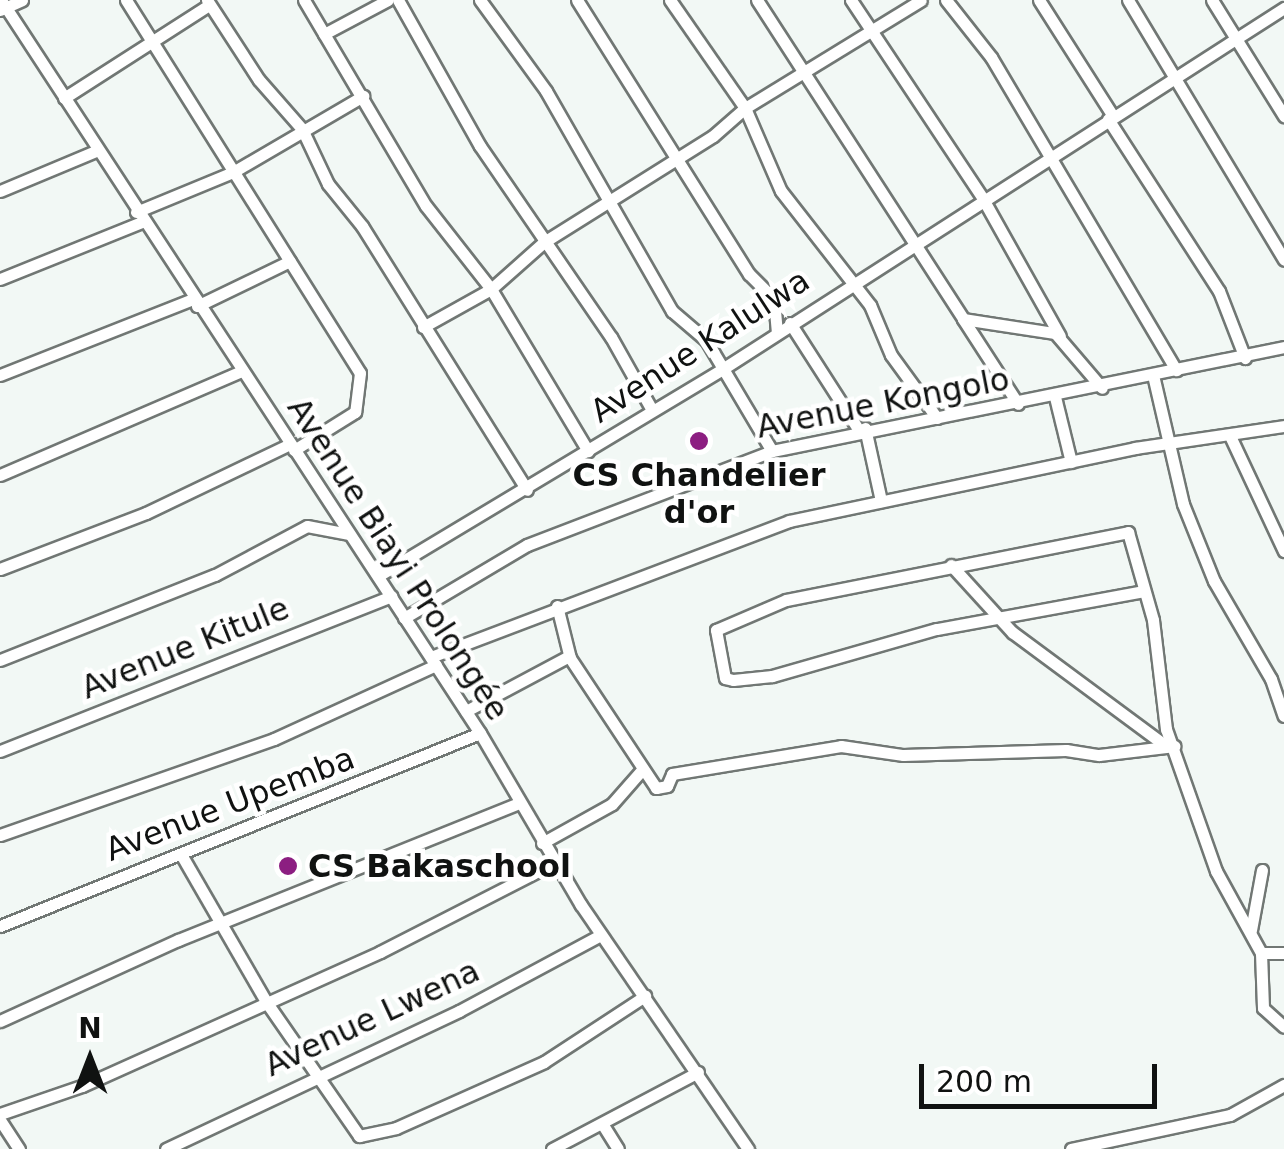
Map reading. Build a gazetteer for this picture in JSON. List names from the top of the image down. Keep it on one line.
{"streets":{"street":["Avenue Kalulwa","Avenue Kongolo","Avenue Biayi Prolongée","Avenue Kitule","Avenue Upemba","Avenue Lwena"]},"crossings":[["Avenue Kalulwa","Avenue Biayi Prolongée"],["Avenue Kongolo","Avenue Biayi Prolongée"],["Avenue Biayi Prolongée","Avenue Kitule"],["Avenue Biayi Prolongée","Avenue Upemba"],["Avenue Biayi Prolongée","Avenue Lwena"]],"places":["CS Chandelier d'or","CS Bakaschool"],"scale_bar":"200 m","north":"top"}
